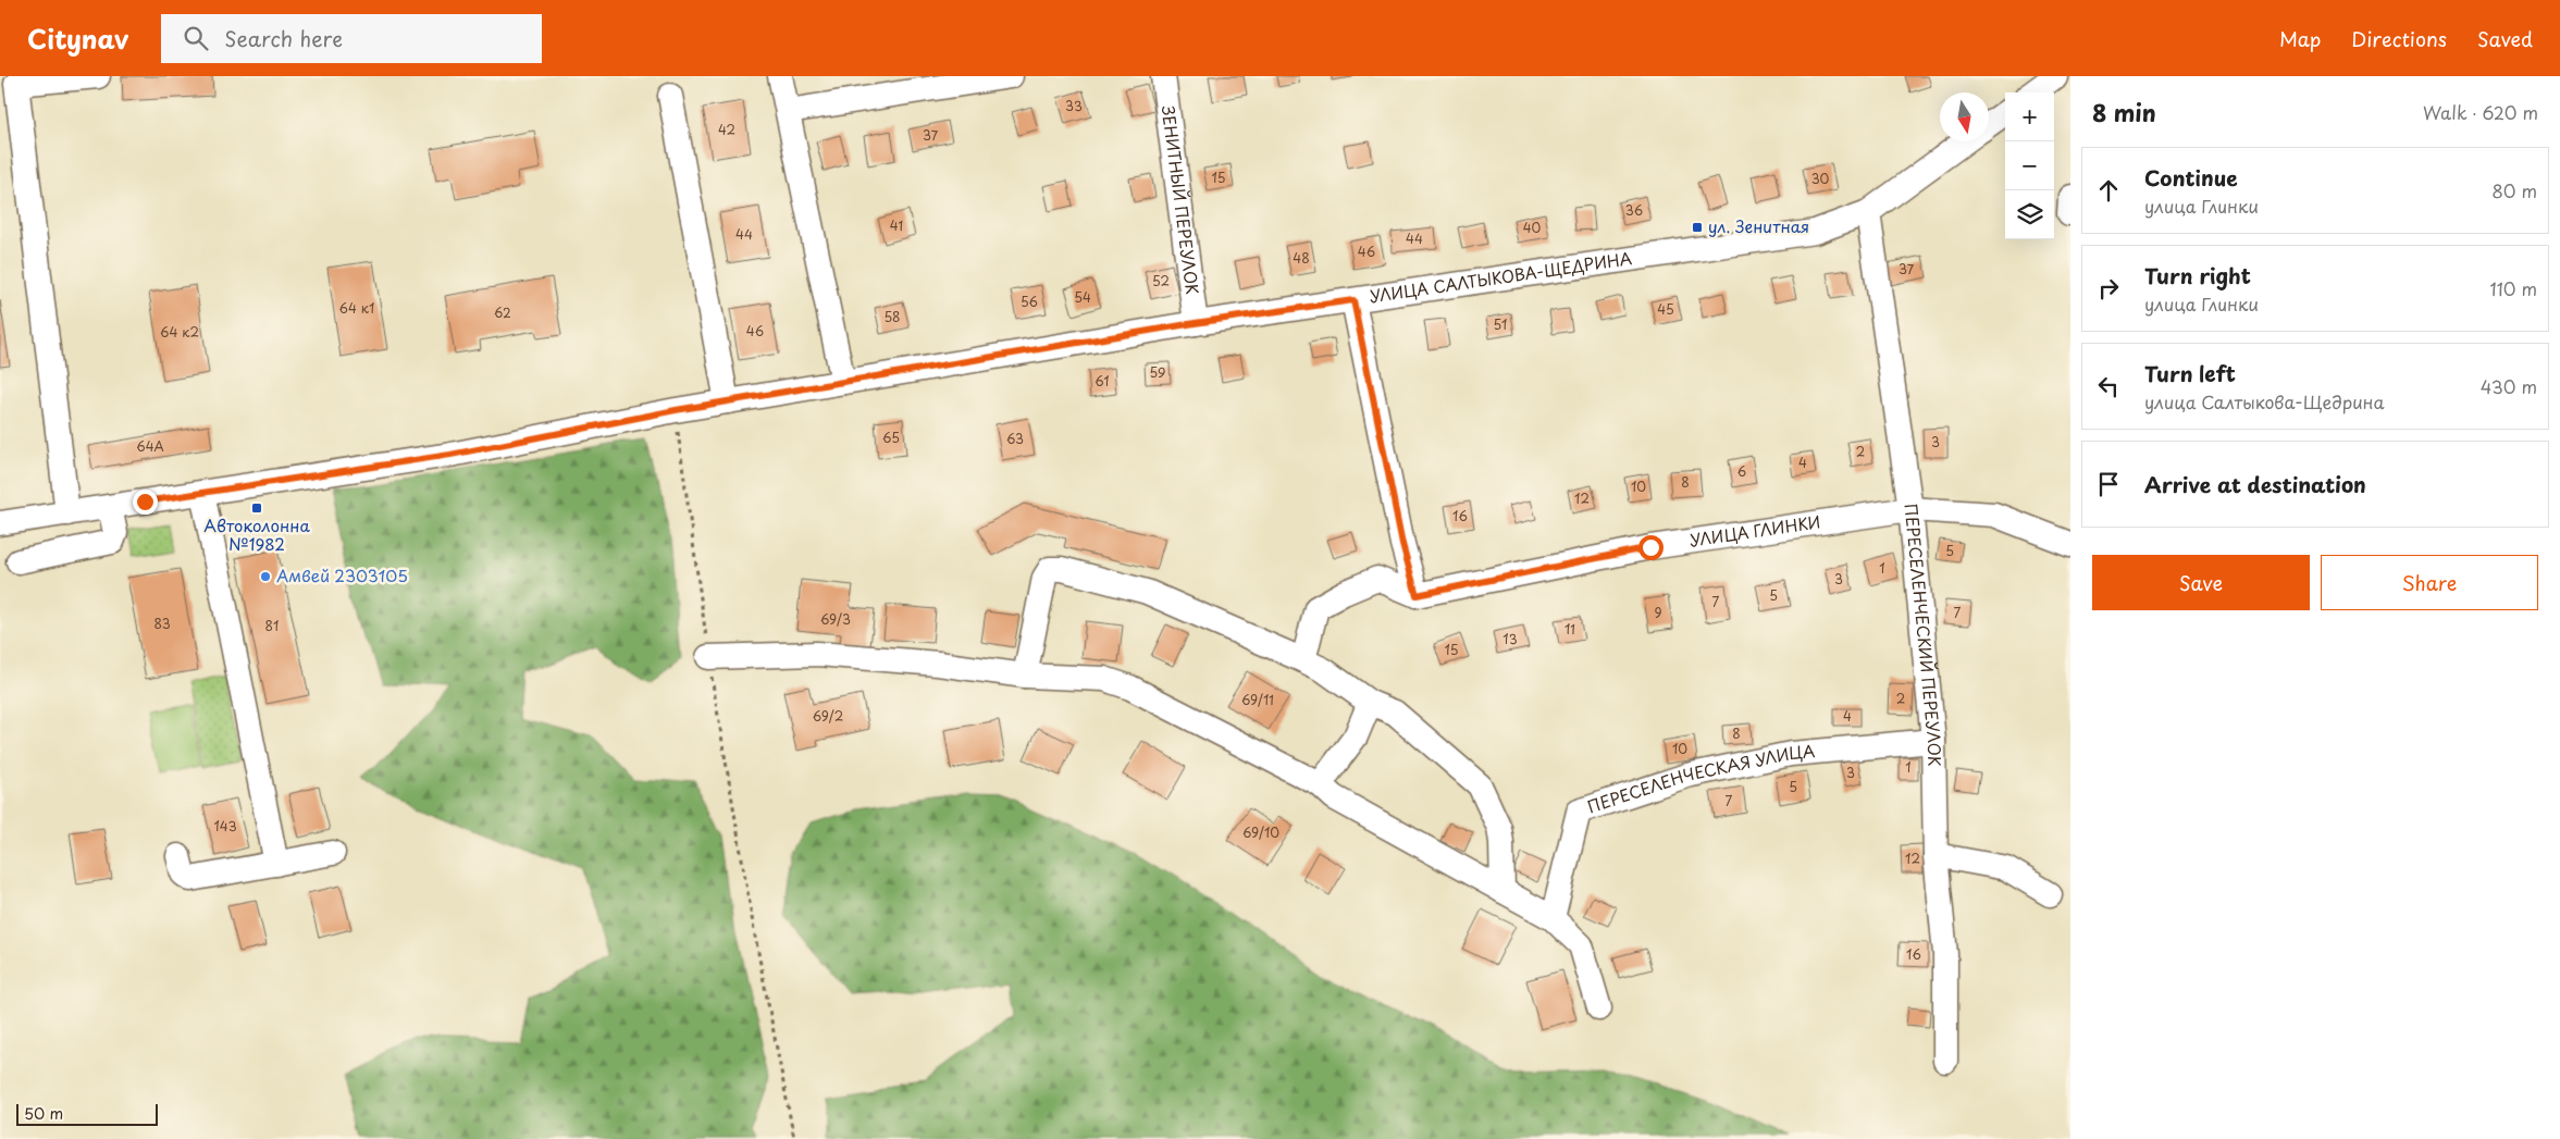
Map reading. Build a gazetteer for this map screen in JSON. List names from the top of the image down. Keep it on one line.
{"streets":{"street":["ЗЕНИТНЫЙ ПЕРЕУЛОК","УЛИЦА САЛТЫКОВА-ЩЕДРИНА","УЛИЦА ГЛИНКИ","ПЕРЕСЕЛЕНЧЕСКИЙ ПЕРЕУЛОК","ПЕРЕСЕЛЕНЧЕСКАЯ УЛИЦА"]},"crossings":[["ЗЕНИТНЫЙ ПЕРЕУЛОК","УЛИЦА САЛТЫКОВА-ЩЕДРИНА"],["УЛИЦА САЛТЫКОВА-ЩЕДРИНА","ПЕРЕСЕЛЕНЧЕСКИЙ ПЕРЕУЛОК"],["УЛИЦА ГЛИНКИ","ПЕРЕСЕЛЕНЧЕСКИЙ ПЕРЕУЛОК"],["ПЕРЕСЕЛЕНЧЕСКИЙ ПЕРЕУЛОК","ПЕРЕСЕЛЕНЧЕСКАЯ УЛИЦА"]],"places":{"transit":["ул. Зенитная","Автоколонна №1982"],"other":["Амвей 2303105"]},"house_numbers":["33","42","37","15","30","36","41","40","44","44","46","48","37","52","54","56","64 к1","45","62","58","51","46","64 к2","59","61","65","63","3","64А","2","4","6","8","10","12","16","5","1","3","5","7","9","7","69/3","83","81","11","13","15","2","69/11","69/2","4","8","10","1","3","5","7","143","69/10","12","16"],"scale_bar":"50 m","north":"bottom","page":{"header":"Citynav","search":"Search here","nav":["Map","Directions","Saved"],"heading":["8 min","Walk · 620 m"],"map_buttons":["+","−"],"list":[["Continue","улица Глинки","80 m"],["Turn right","улица Глинки","110 m"],["Turn left","улица Салтыкова-Щедрина","430 m"],"Arrive at destination"],"buttons":["Save","Share"],"scale":"50 m"}}
